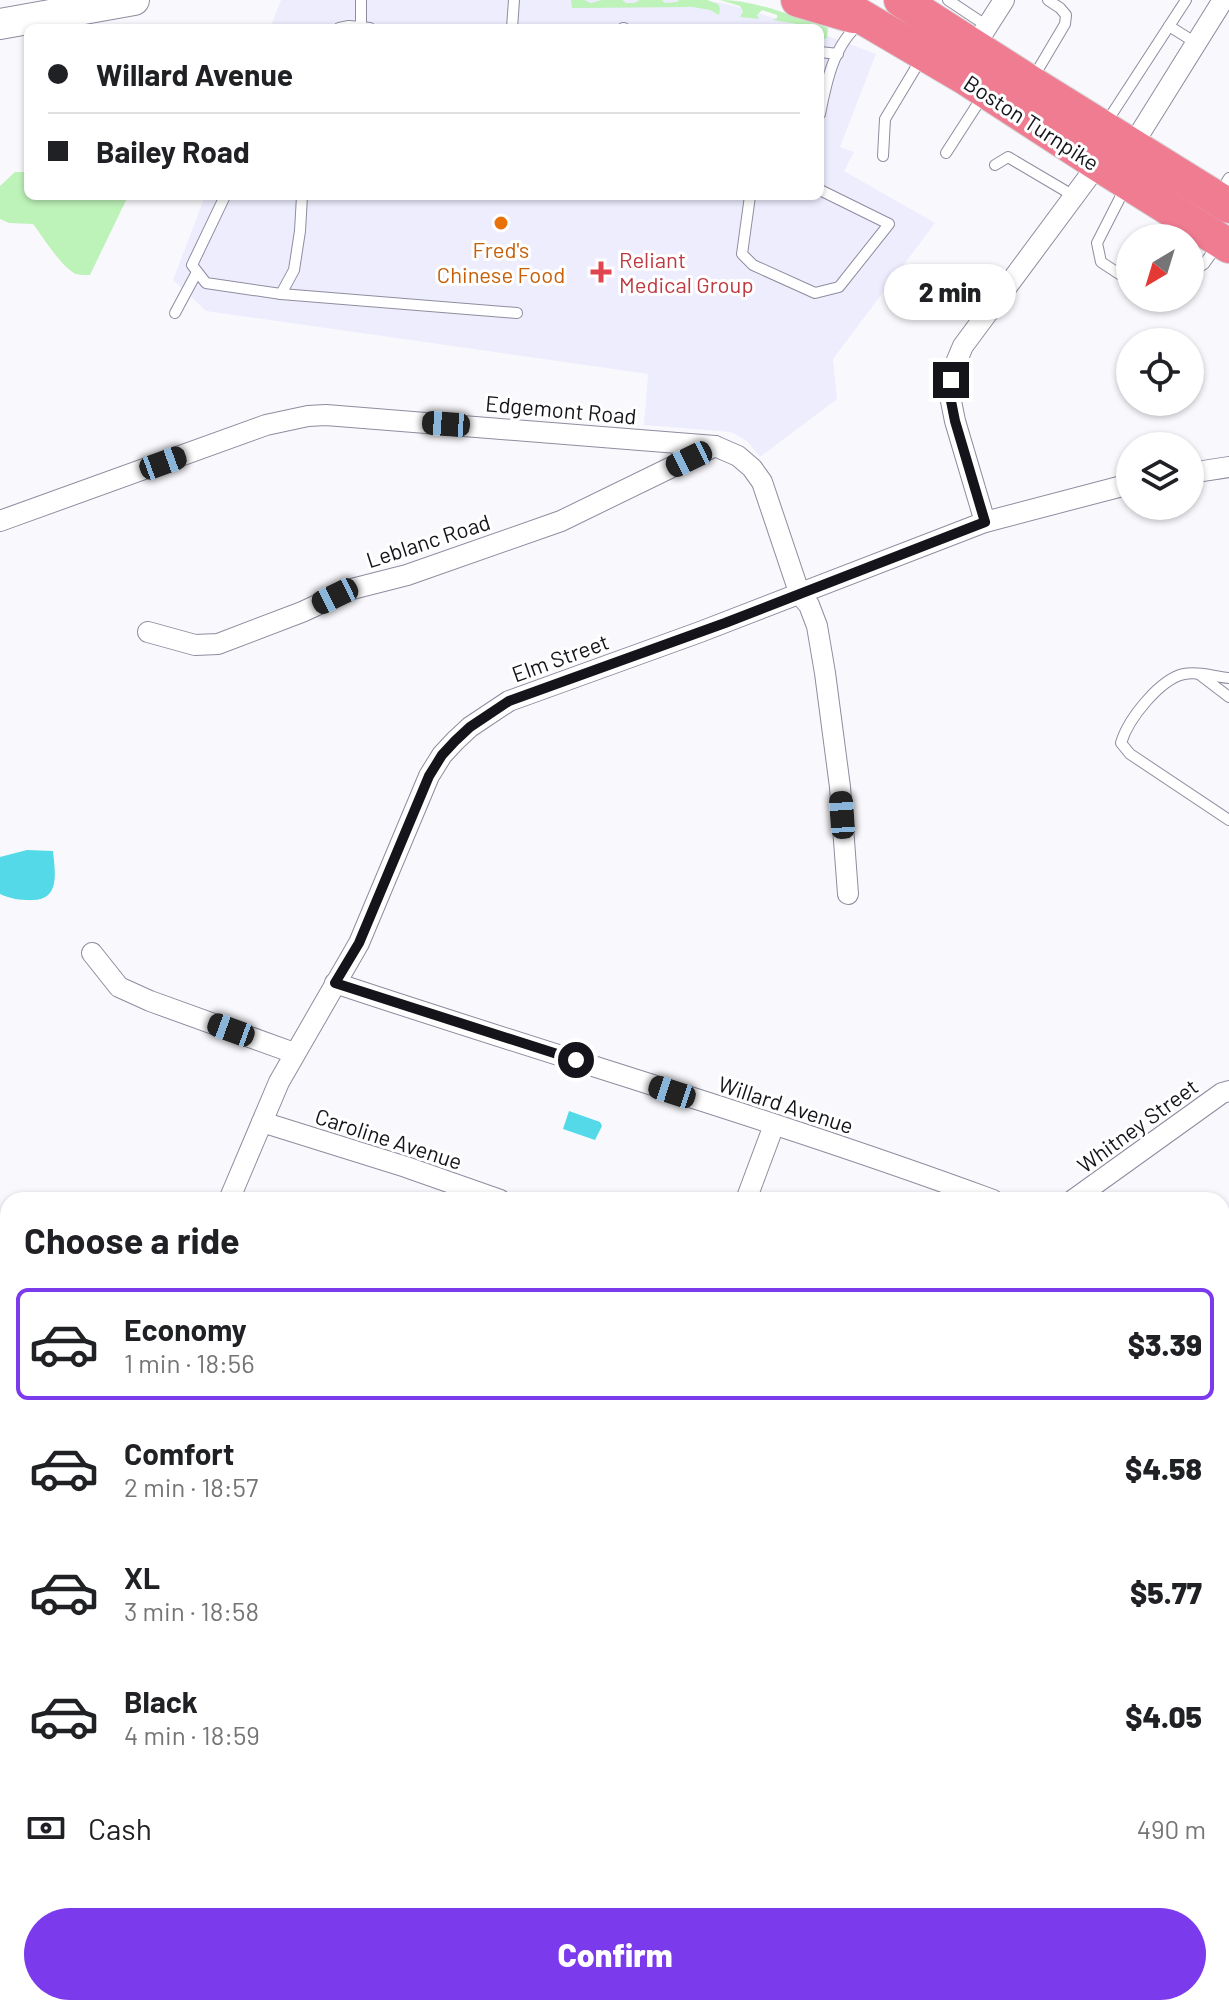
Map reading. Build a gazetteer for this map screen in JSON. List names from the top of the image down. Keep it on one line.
{"streets":{"highway":["Boston Turnpike"],"street":["Edgemont Road","Leblanc Road","Elm Street","Willard Avenue","Whitney Street","Caroline Avenue"]},"crossings":[["Edgemont Road","Leblanc Road"],["Edgemont Road","Elm Street"],["Elm Street","Willard Avenue"],["Elm Street","Caroline Avenue"]],"places":{"other":["Fred's Chinese Food"],"health":["Reliant Medical Group"]},"north":"bottom left","page":{"banner":["Willard Avenue","Bailey Road"],"bubble":"2 min","heading":"Choose a ride","list":[{"name":"Economy","note":"1 min · 18:56","value":"$3.39"},{"name":"Comfort","note":"2 min · 18:57","value":"$4.58"},{"name":"XL","note":"3 min · 18:58","value":"$5.77"},{"name":"Black","note":"4 min · 18:59","value":"$4.05"}],"pay":["Cash","490 m"],"buttons":"Confirm"}}
